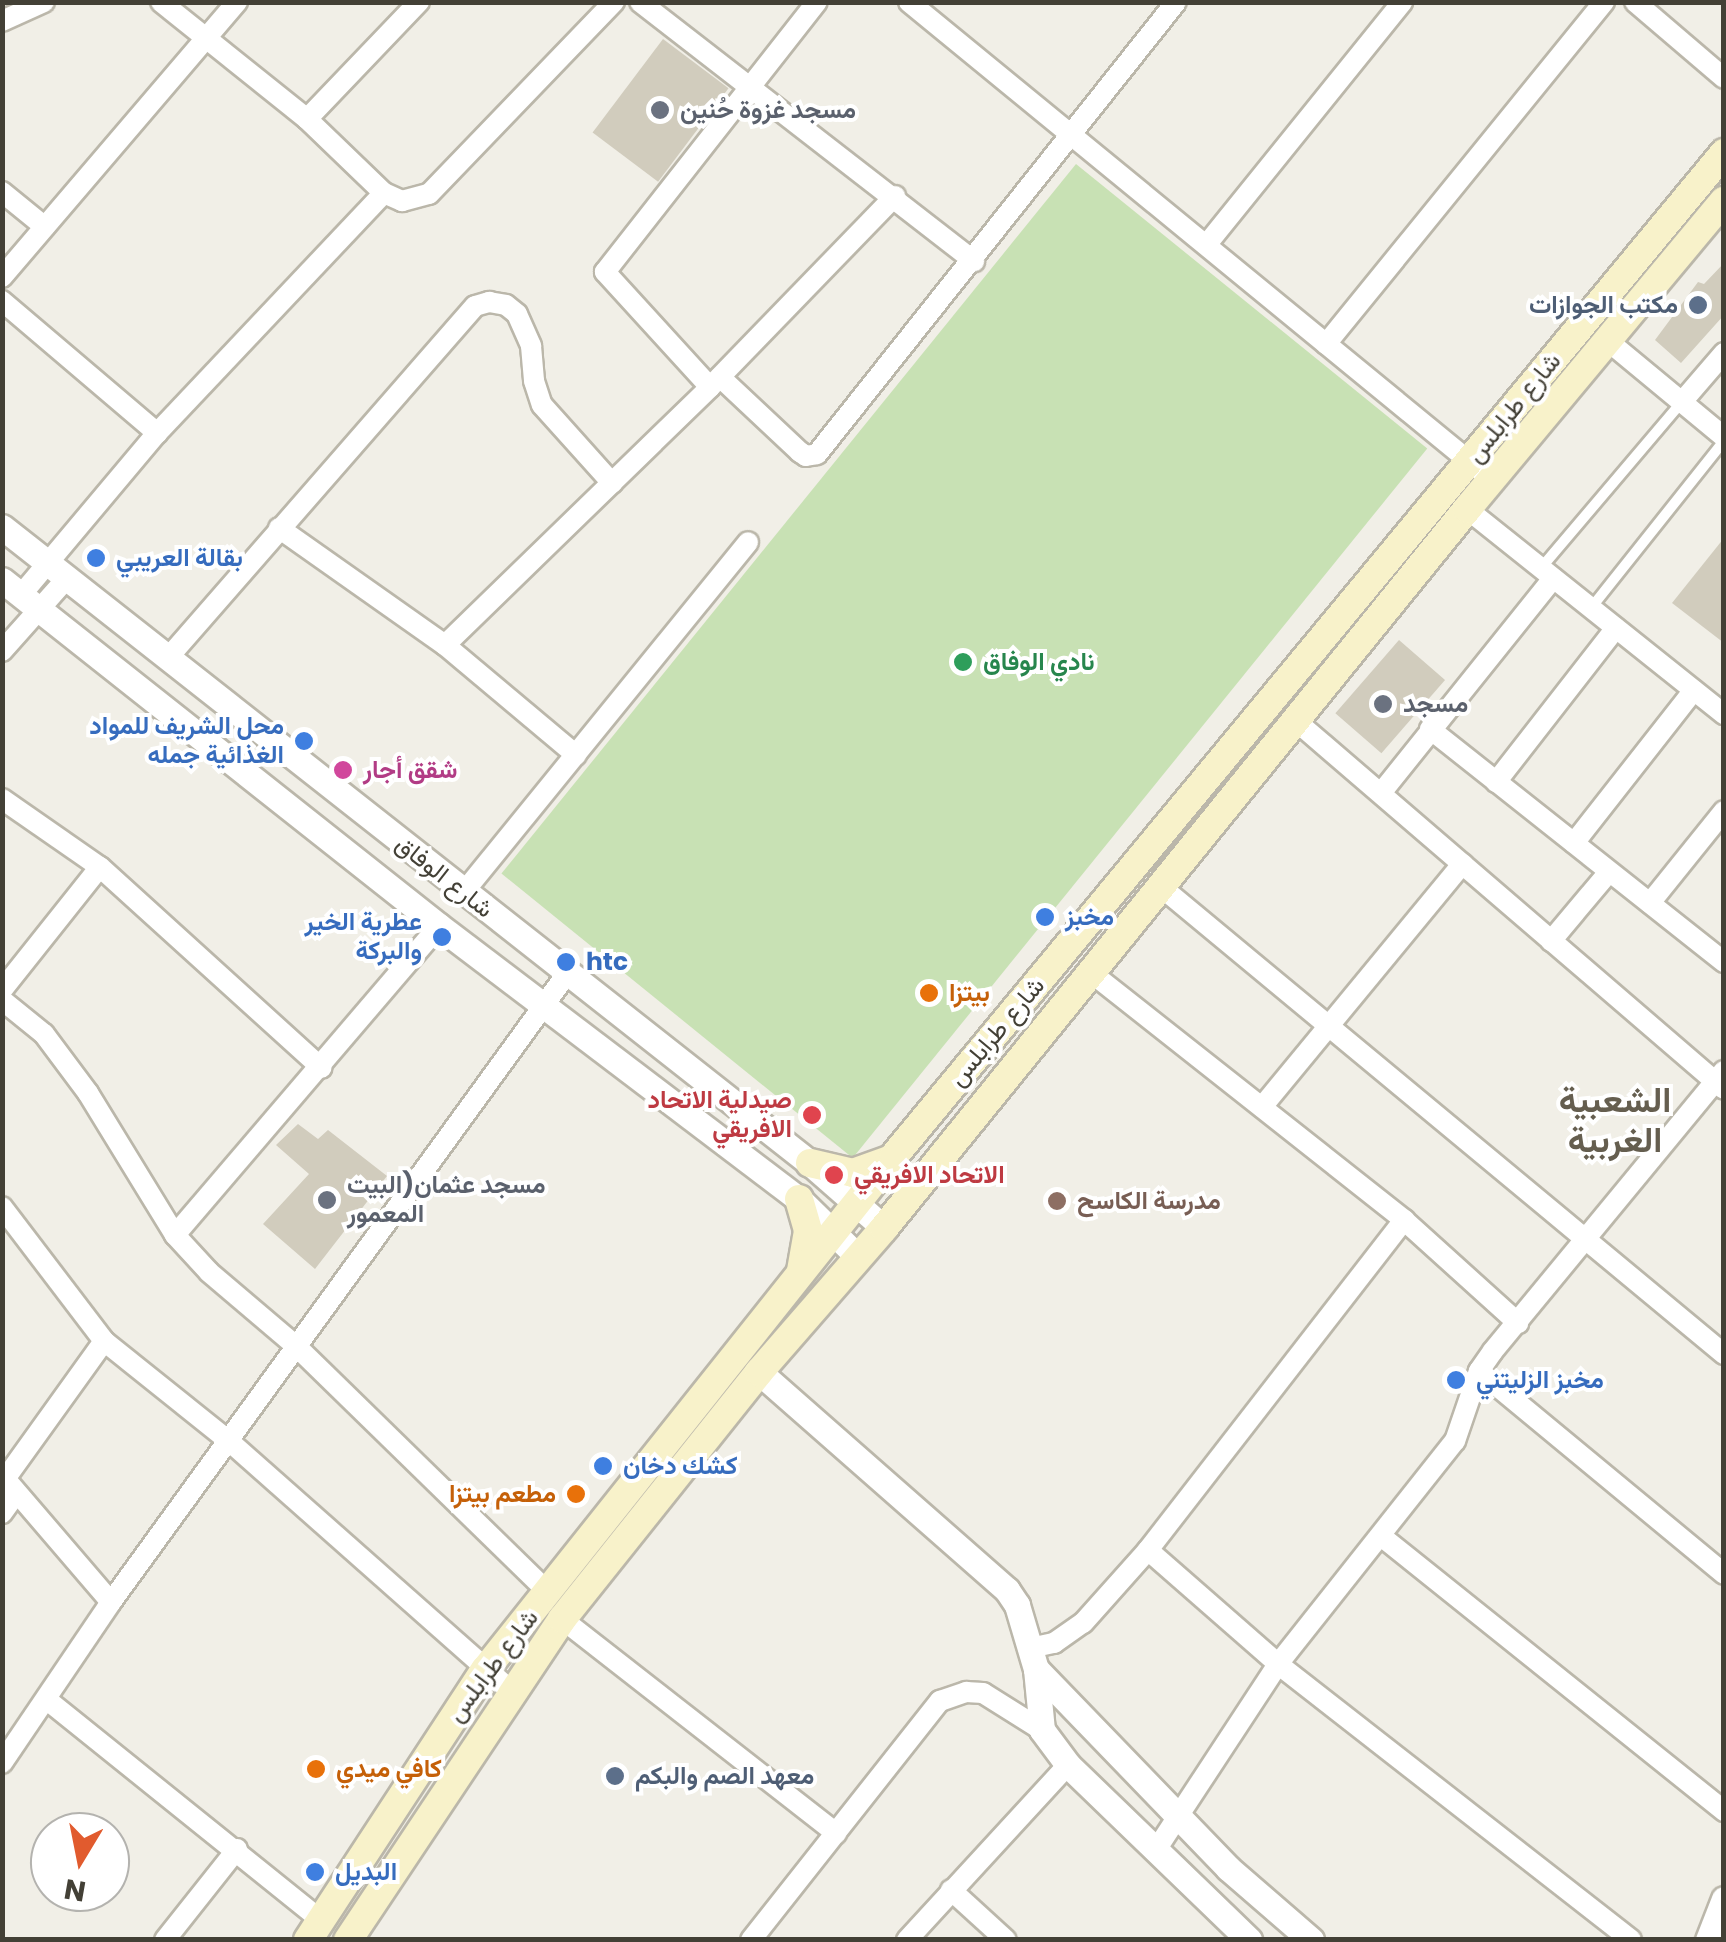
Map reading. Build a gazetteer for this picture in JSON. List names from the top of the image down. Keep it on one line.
{"streets":{"main road":["شارع طرابلس"],"street":["شارع الوفاق"]},"crossings":[["شارع طرابلس","شارع الوفاق"]],"districts":["الشعبية الغربية"],"places":["مسجد غزوة حُنين","مكتب الجوازات","بقالة العريبي","نادي الوفاق","مسجد","محل الشريف للمواد الغذائية جمله","شقق أجار","مخبز","عطرية الخير والبركة","htc","بيتزا","صيدلية الاتحاد الافريقي","الاتحاد الافريقي","مسجد عثمان(البيت المعمور","مدرسة الكاسح","مخبز الزليتني","كشك دخان","مطعم بيتزا","كافي ميدي","معهد الصم والبكم","البديل"],"north":"bottom"}
